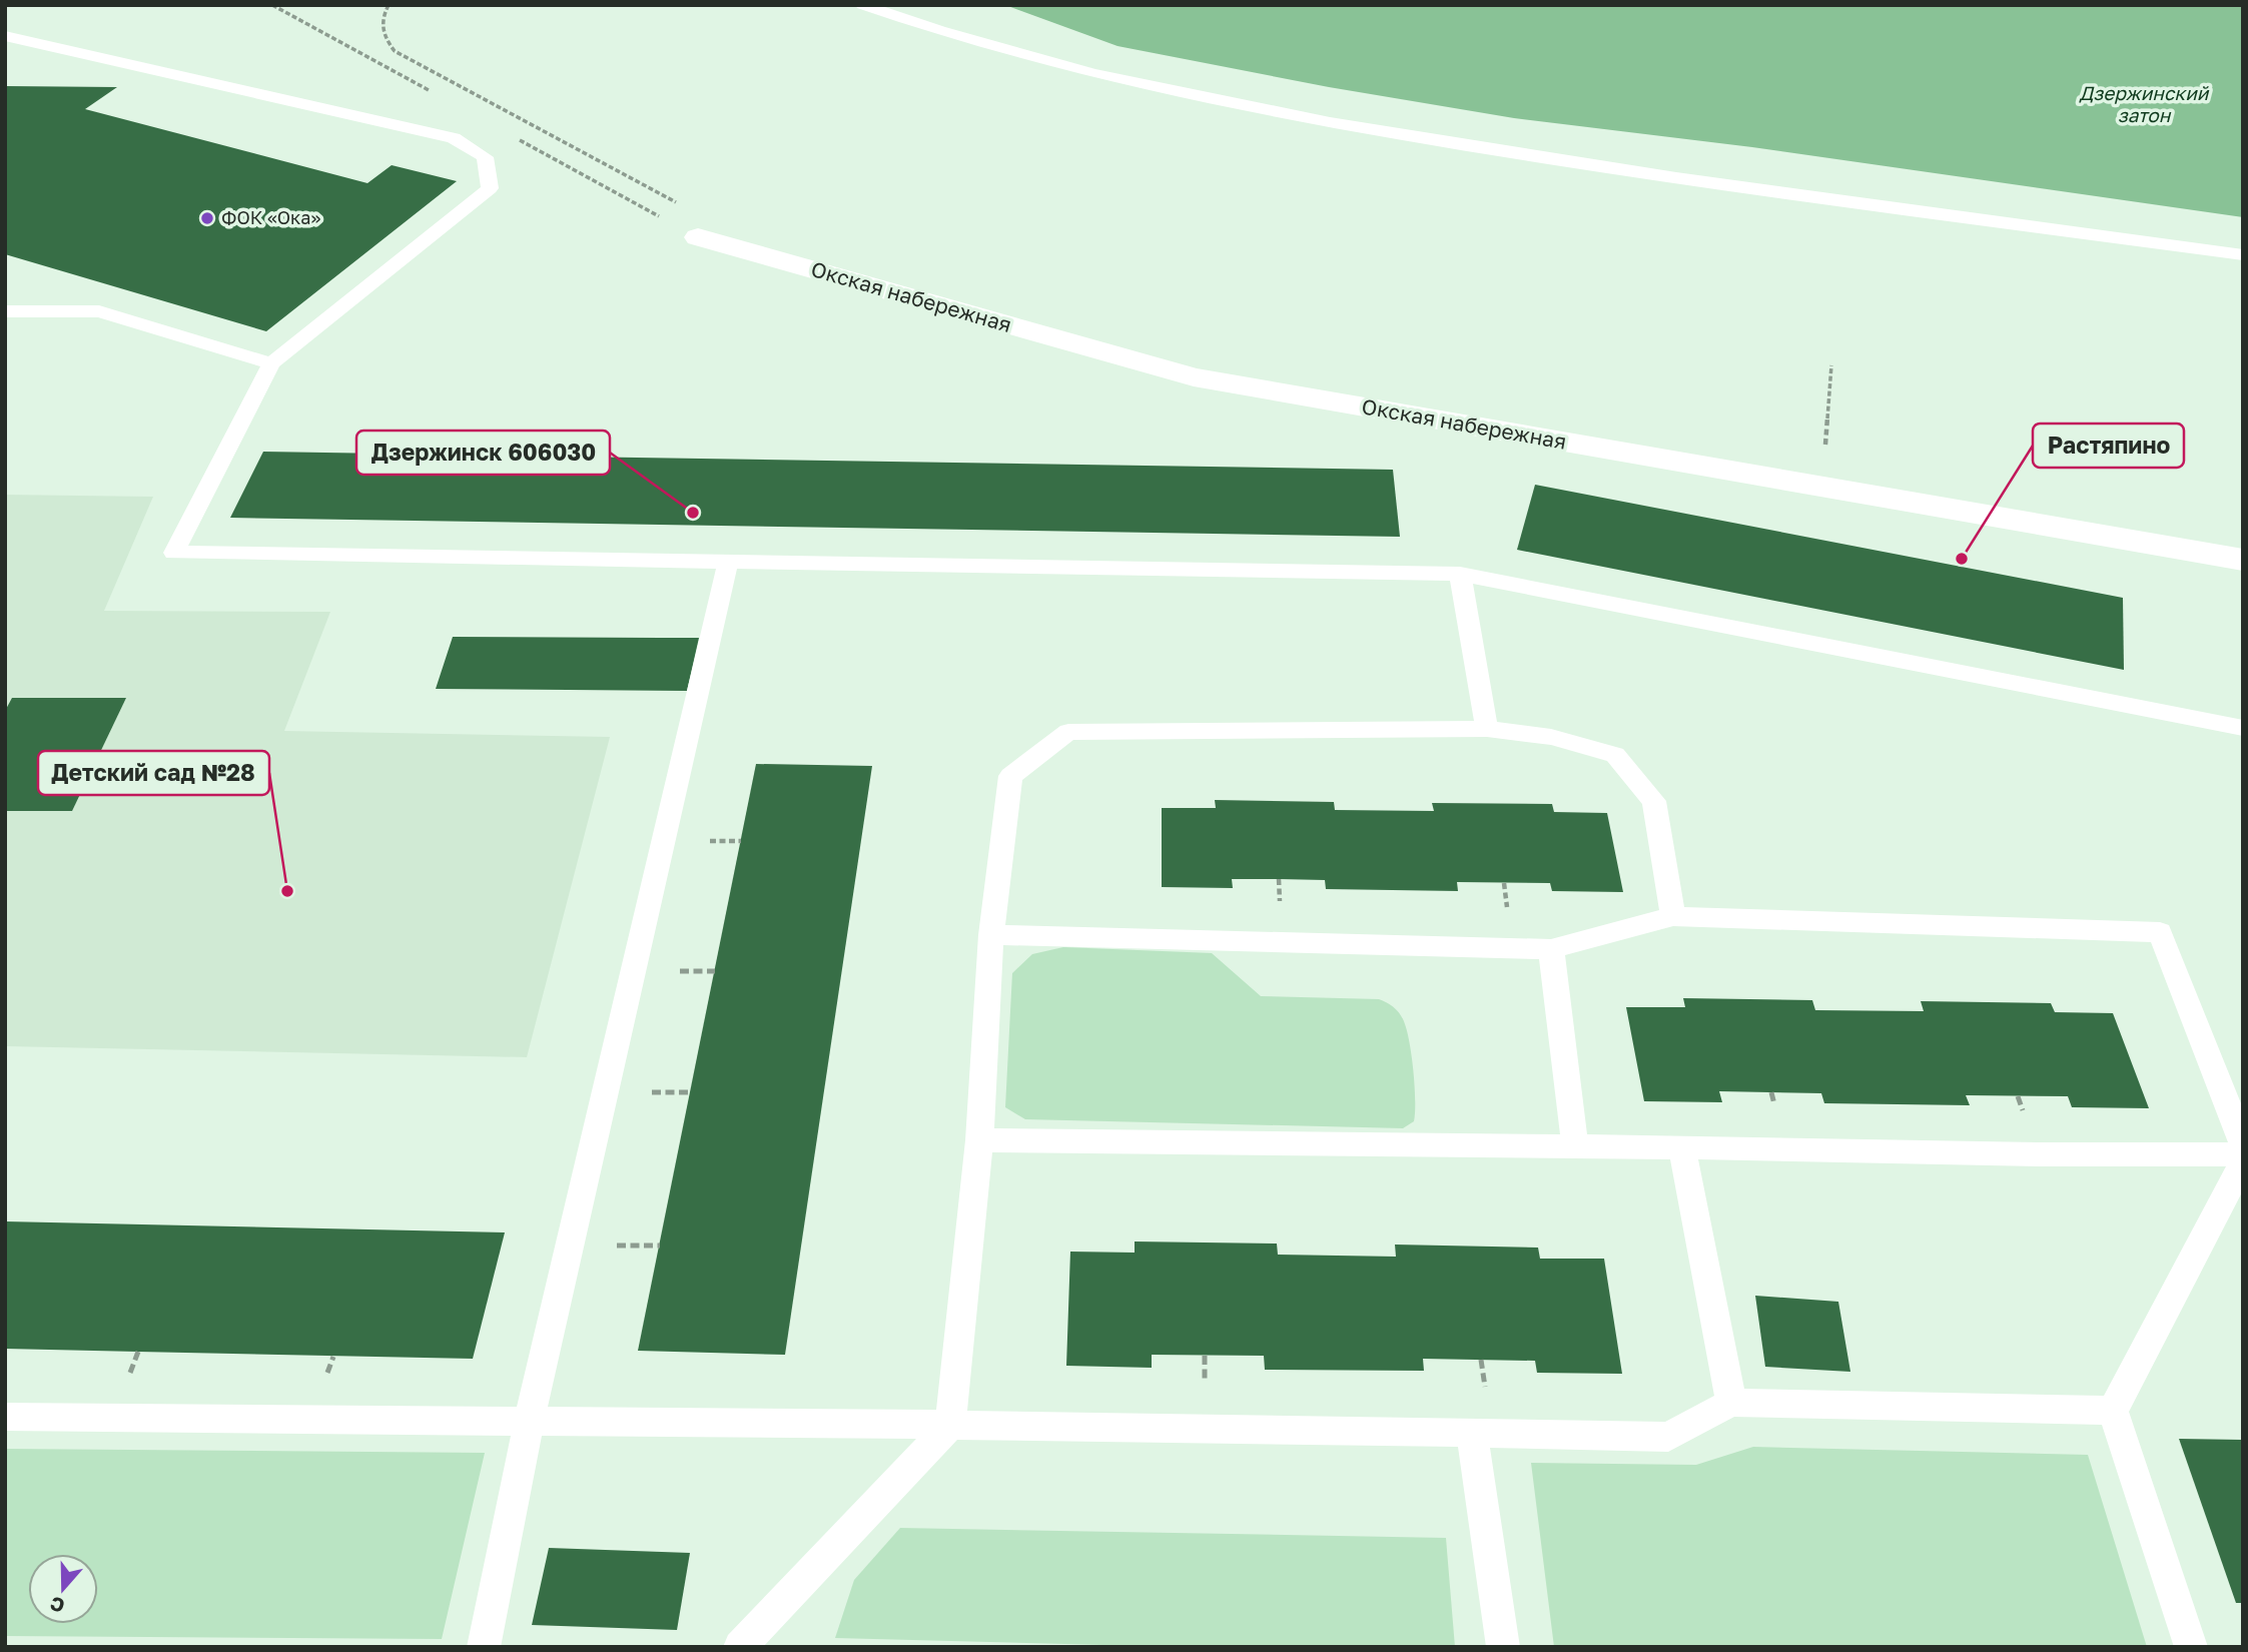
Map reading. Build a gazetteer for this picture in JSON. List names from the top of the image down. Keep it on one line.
{"streets":{"street":["Окская набережная"]},"water":["Дзержинский затон"],"places":["ФОК «Ока»","Дзержинск 606030","Растяпино","Детский сад №28"],"north":"bottom"}
